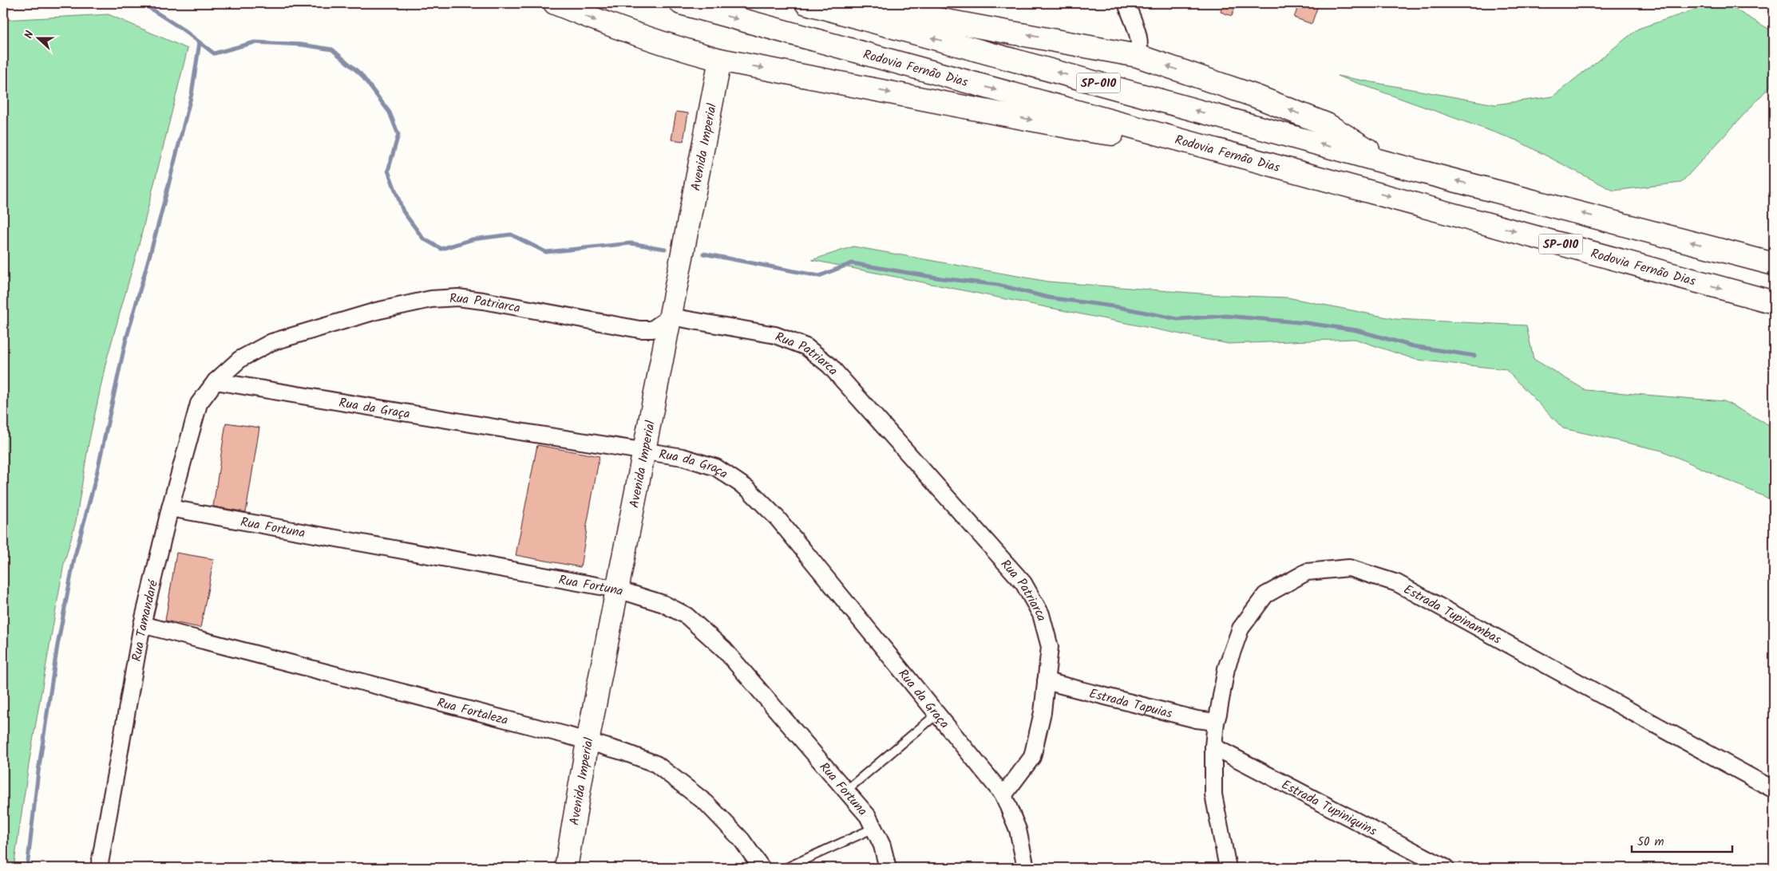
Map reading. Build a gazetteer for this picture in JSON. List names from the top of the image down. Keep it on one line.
{"streets":{"main road":["Rodovia Fernão Dias","SP-010","Avenida Imperial"],"street":["Rua Patriarca","Rua da Graça","Rua Fortuna","Estrada Tupinambas","Rua Tamandaré","Estrada Tapuias","Rua Fortaleza","Estrada Tupiniquins"]},"crossings":[["Avenida Imperial","Rua Patriarca"],["Avenida Imperial","Rua da Graça"],["Avenida Imperial","Rua Fortuna"],["Avenida Imperial","Rua Fortaleza"],["Rua Patriarca","Rua da Graça"],["Rua Patriarca","Rua Tamandaré"],["Rua Patriarca","Estrada Tapuias"],["Rua da Graça","Rua Tamandaré"],["Rua Fortuna","Rua Tamandaré"],["Estrada Tupinambas","Estrada Tapuias"],["Estrada Tupinambas","Estrada Tupiniquins"],["Rua Tamandaré","Rua Fortaleza"]],"scale_bar":"50 m","north":"left"}
